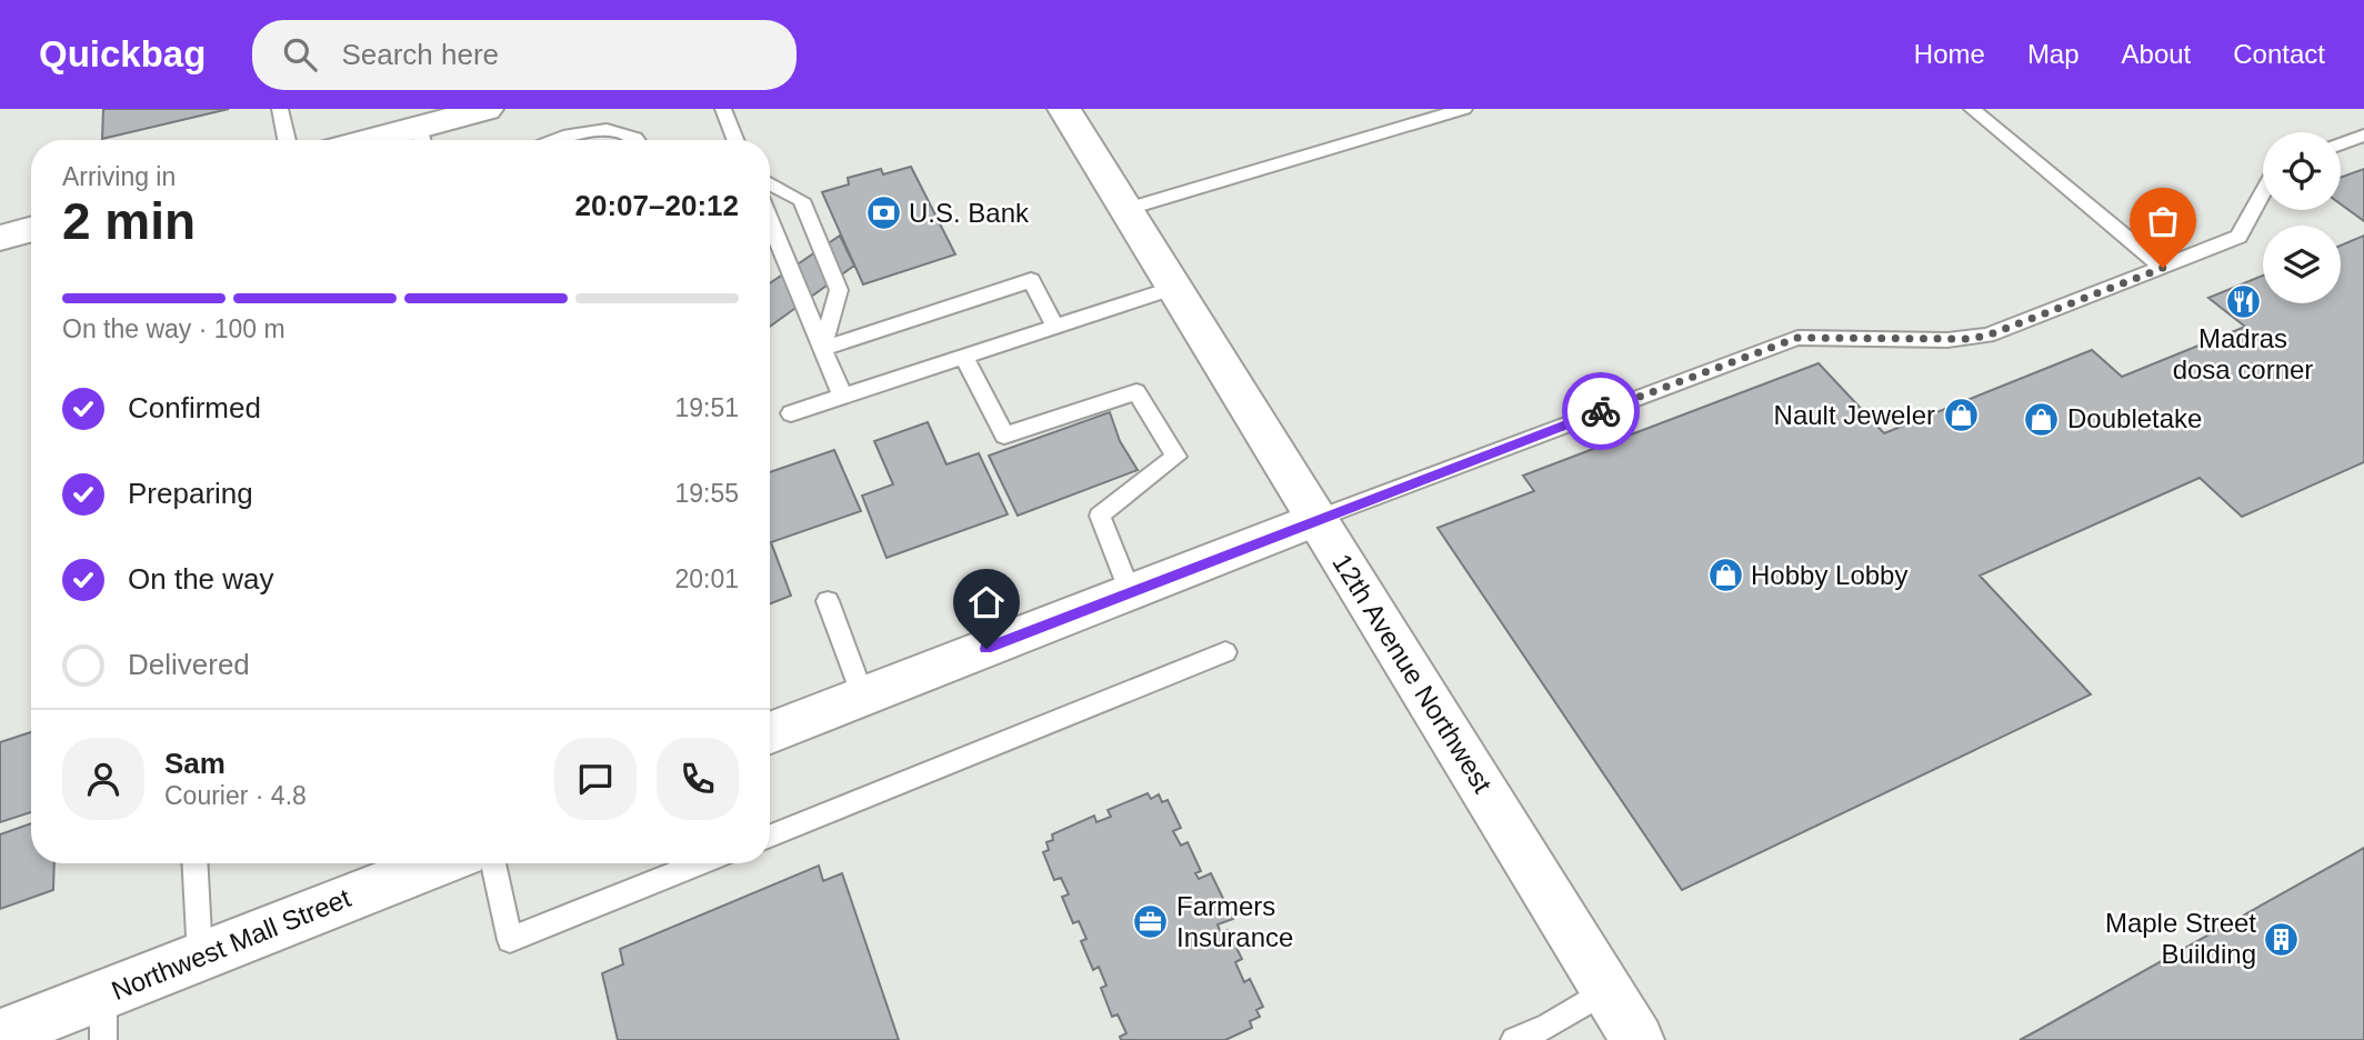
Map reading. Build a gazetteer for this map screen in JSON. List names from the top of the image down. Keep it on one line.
{"streets":{"street":["12th Avenue Northwest","Northwest Mall Street"]},"places":{"bank":["U.S. Bank"],"restaurant":["Madras dosa corner"],"shop":["Nault Jeweler","Doubletake","Hobby Lobby"],"office":["Farmers Insurance"],"building":["Maple Street Building"]},"page":{"header":"Quickbag","search":"Search here","nav":["Home","Map","About","Contact"],"heading":["2 min","Arriving in","20:07–20:12"],"panel":["Sam","Courier · 4.8"],"bar":"On the way · 100 m","list":[["Confirmed","19:51"],["Preparing","19:55"],["On the way","20:01"],"Delivered"]}}
